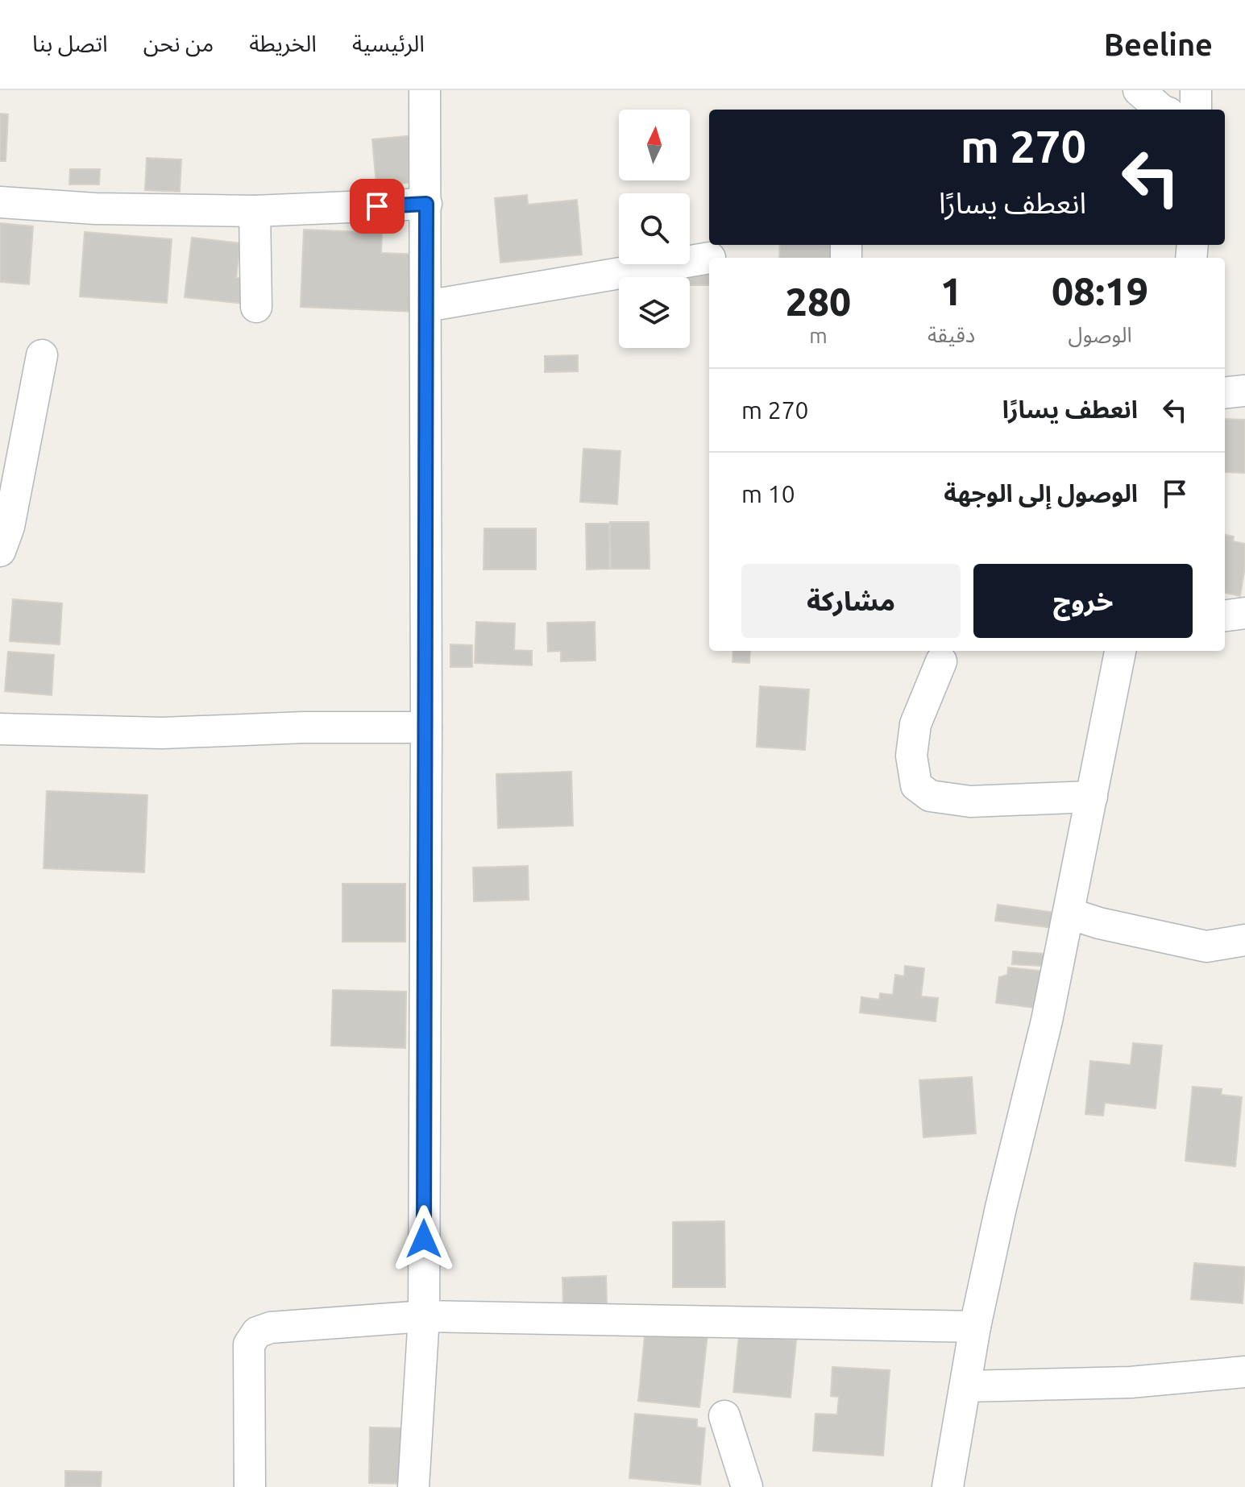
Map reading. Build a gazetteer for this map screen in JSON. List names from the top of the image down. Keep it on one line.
{"north":"top","page":{"header":"Beeline","nav":["الرئيسية","الخريطة","من نحن","اتصل بنا"],"turn":["270 m","انعطف يسارًا"],"eta":["08:19","الوصول","1","دقيقة","280","m"],"list":[{"name":"انعطف يسارًا","value":"270 m"},{"name":"الوصول إلى الوجهة","value":"10 m"}],"buttons":["خروج","مشاركة"]}}
